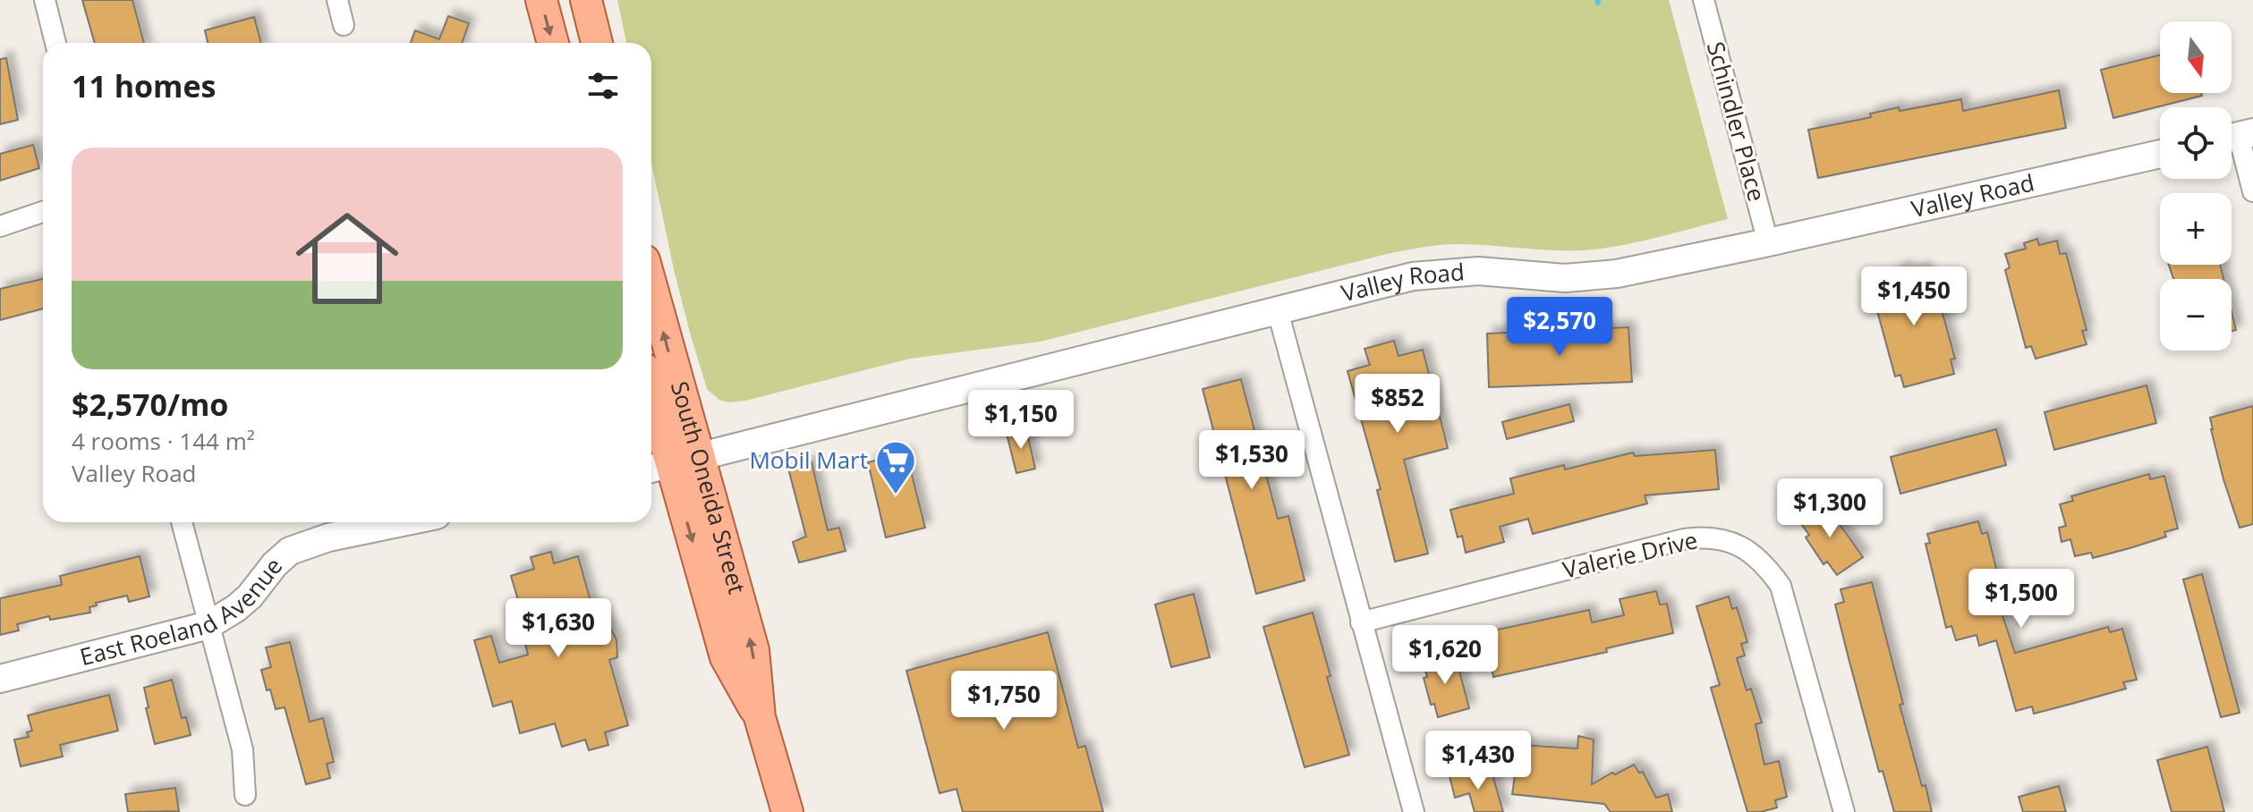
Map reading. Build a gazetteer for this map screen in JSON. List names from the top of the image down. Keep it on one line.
{"streets":{"main road":["South Oneida Street"],"street":["Schindler Place","Valley Road","Valerie Drive","East Roeland Avenue"]},"crossings":[["Schindler Place","Valley Road"],["Valley Road","South Oneida Street"]],"places":{"supermarket":["Mobil Mart"]},"north":"bottom","page":{"map_buttons":["+","−"],"heading":"11 homes","list":[{"name":"$2,570/mo","note":"4 rooms · 144 m² · Valley Road"}],"price":["$1,450","$2,570","$852","$1,150","$1,530","$1,300","$1,500","$1,630","$1,620","$1,750","$1,430"]}}
